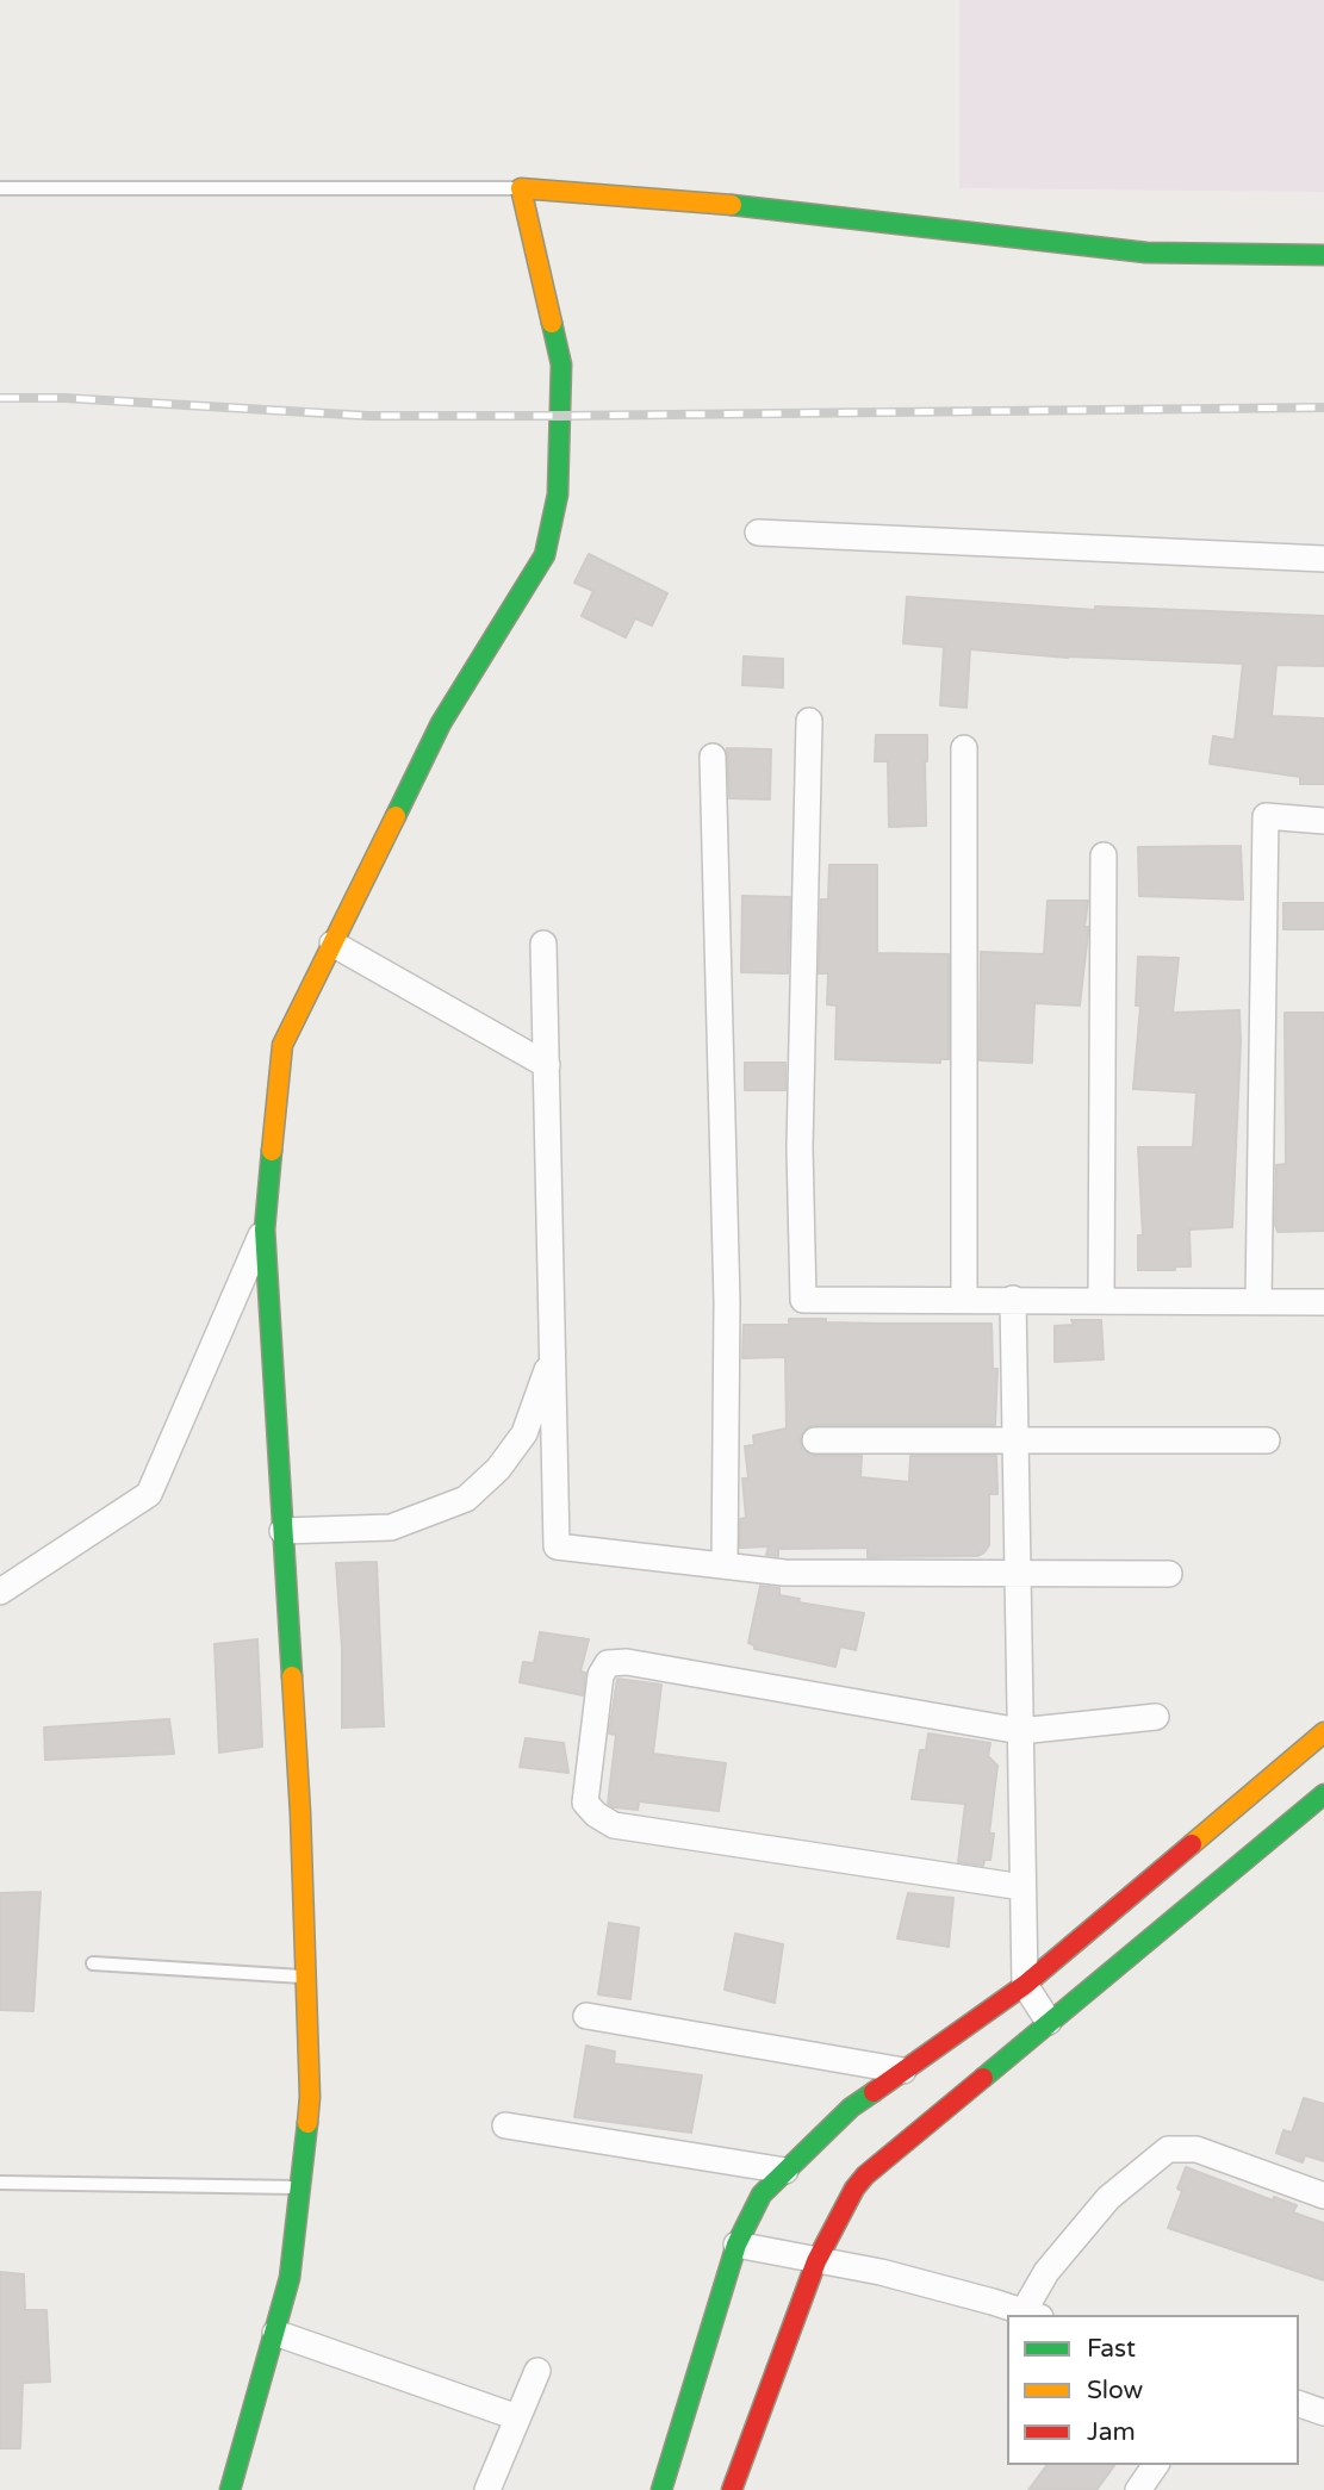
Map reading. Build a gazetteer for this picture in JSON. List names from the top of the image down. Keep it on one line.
{"legend":["Fast","Slow","Jam"]}
